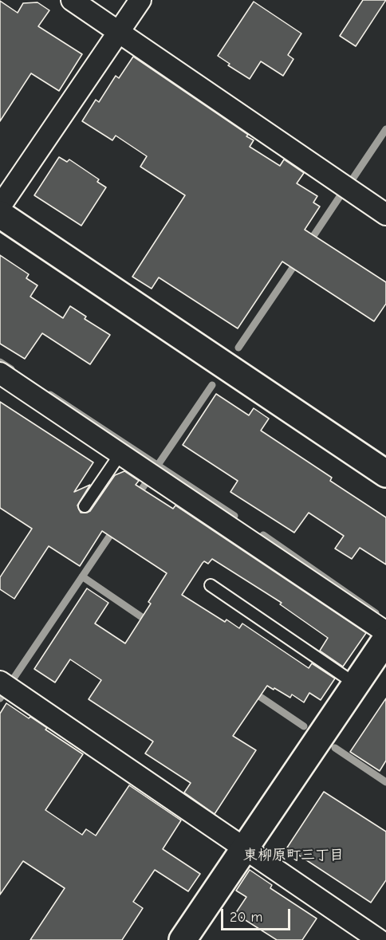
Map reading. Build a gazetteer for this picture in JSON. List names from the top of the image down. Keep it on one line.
{"districts":["東柳原町三丁目"],"scale_bar":"20 m"}
